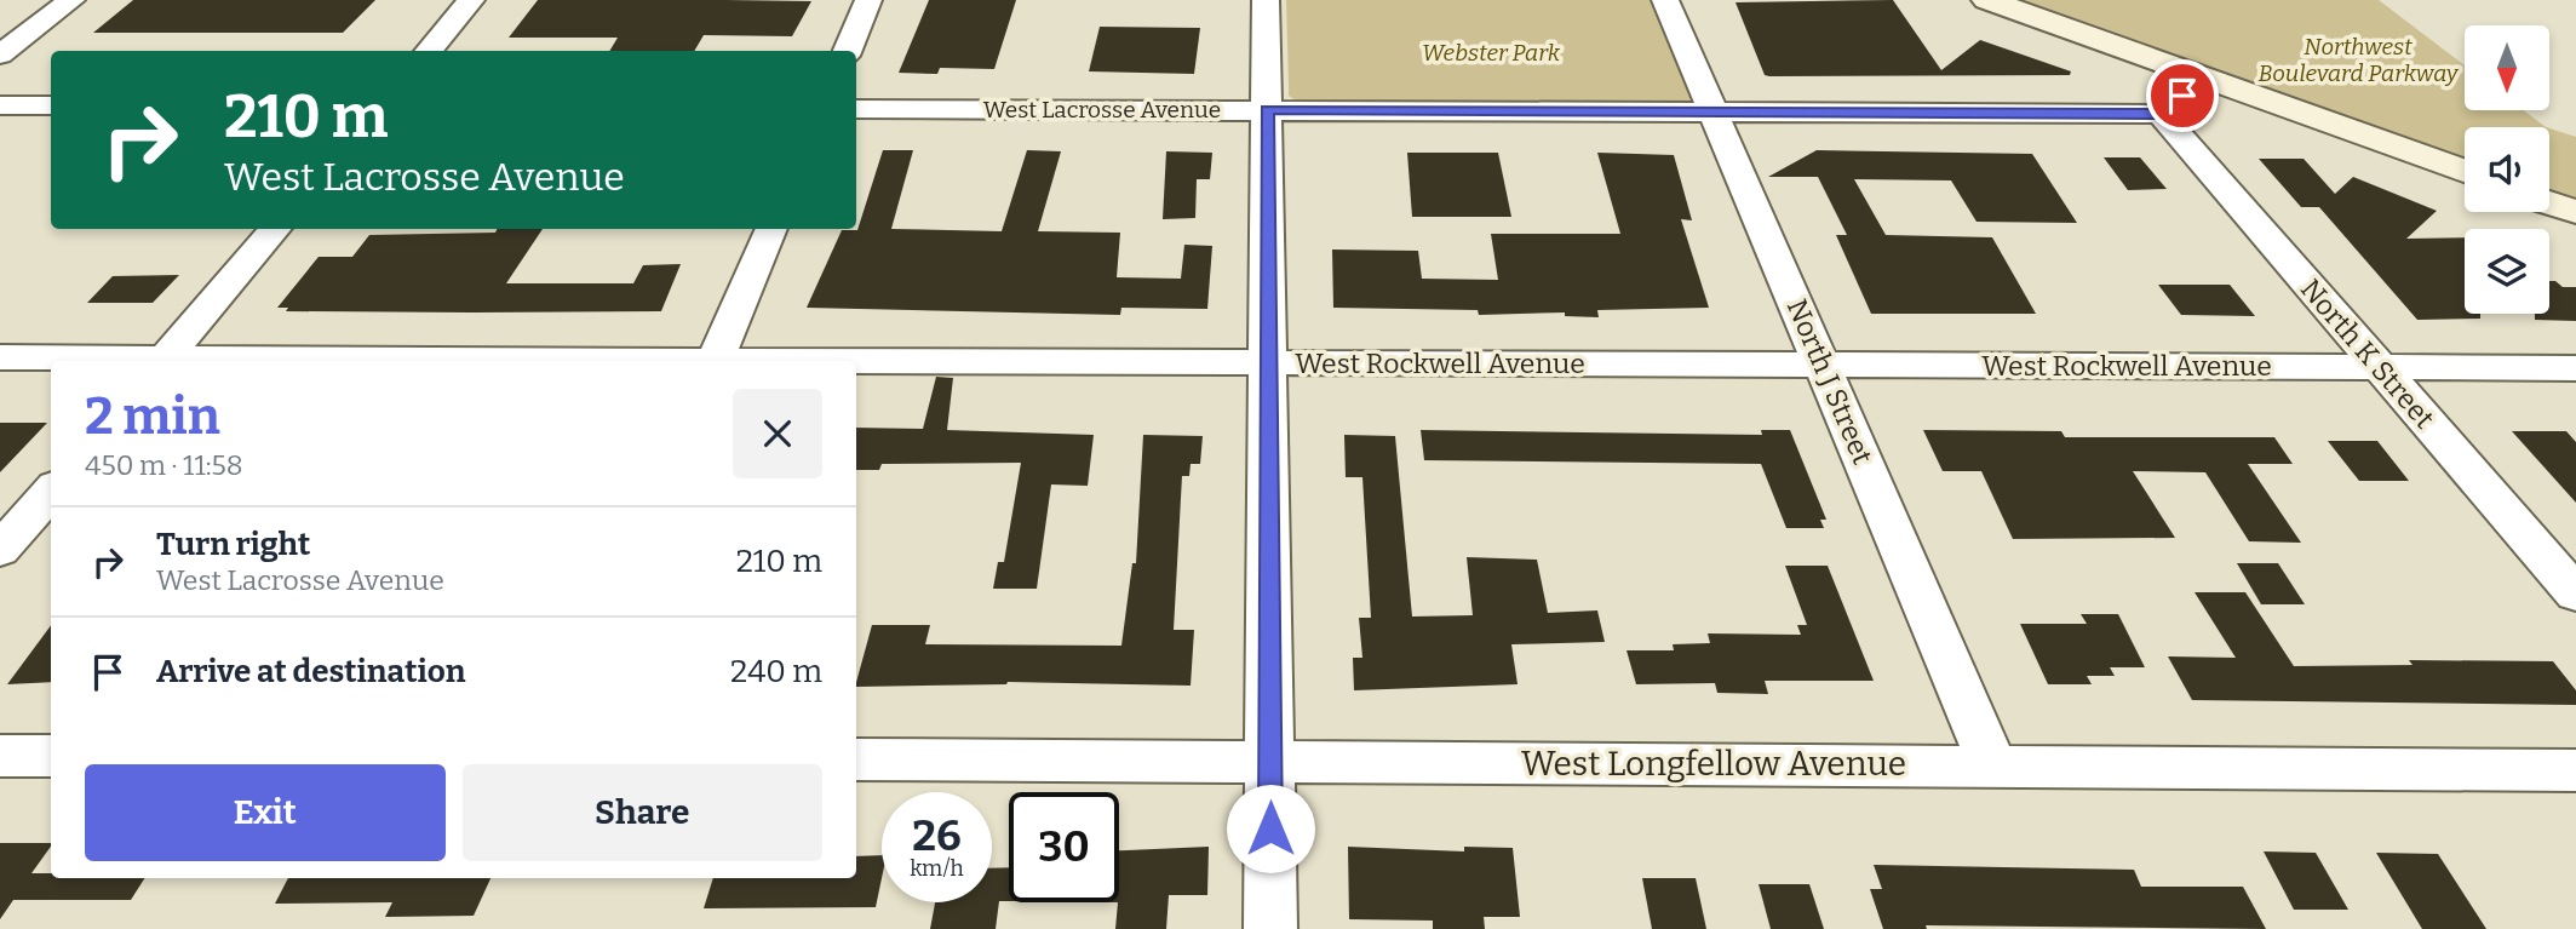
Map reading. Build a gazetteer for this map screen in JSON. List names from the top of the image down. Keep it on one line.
{"streets":{"street":["West Lacrosse Avenue","North K Street","West Rockwell Avenue","North J Street","West Longfellow Avenue"]},"crossings":[["West Lacrosse Avenue","North K Street"],["West Lacrosse Avenue","North J Street"],["North K Street","West Rockwell Avenue"],["West Rockwell Avenue","North J Street"],["North J Street","West Longfellow Avenue"]],"parks":["Northwest Boulevard Parkway","Webster Park"],"north":"bottom","page":{"turn":["210 m","West Lacrosse Avenue"],"heading":["2 min","450 m · 11:58"],"list":[{"name":"Turn right","note":"West Lacrosse Avenue","value":"210 m"},{"name":"Arrive at destination","value":"240 m"}],"buttons":["Exit","Share"],"speed":"26 km/h","limit":"30"}}
